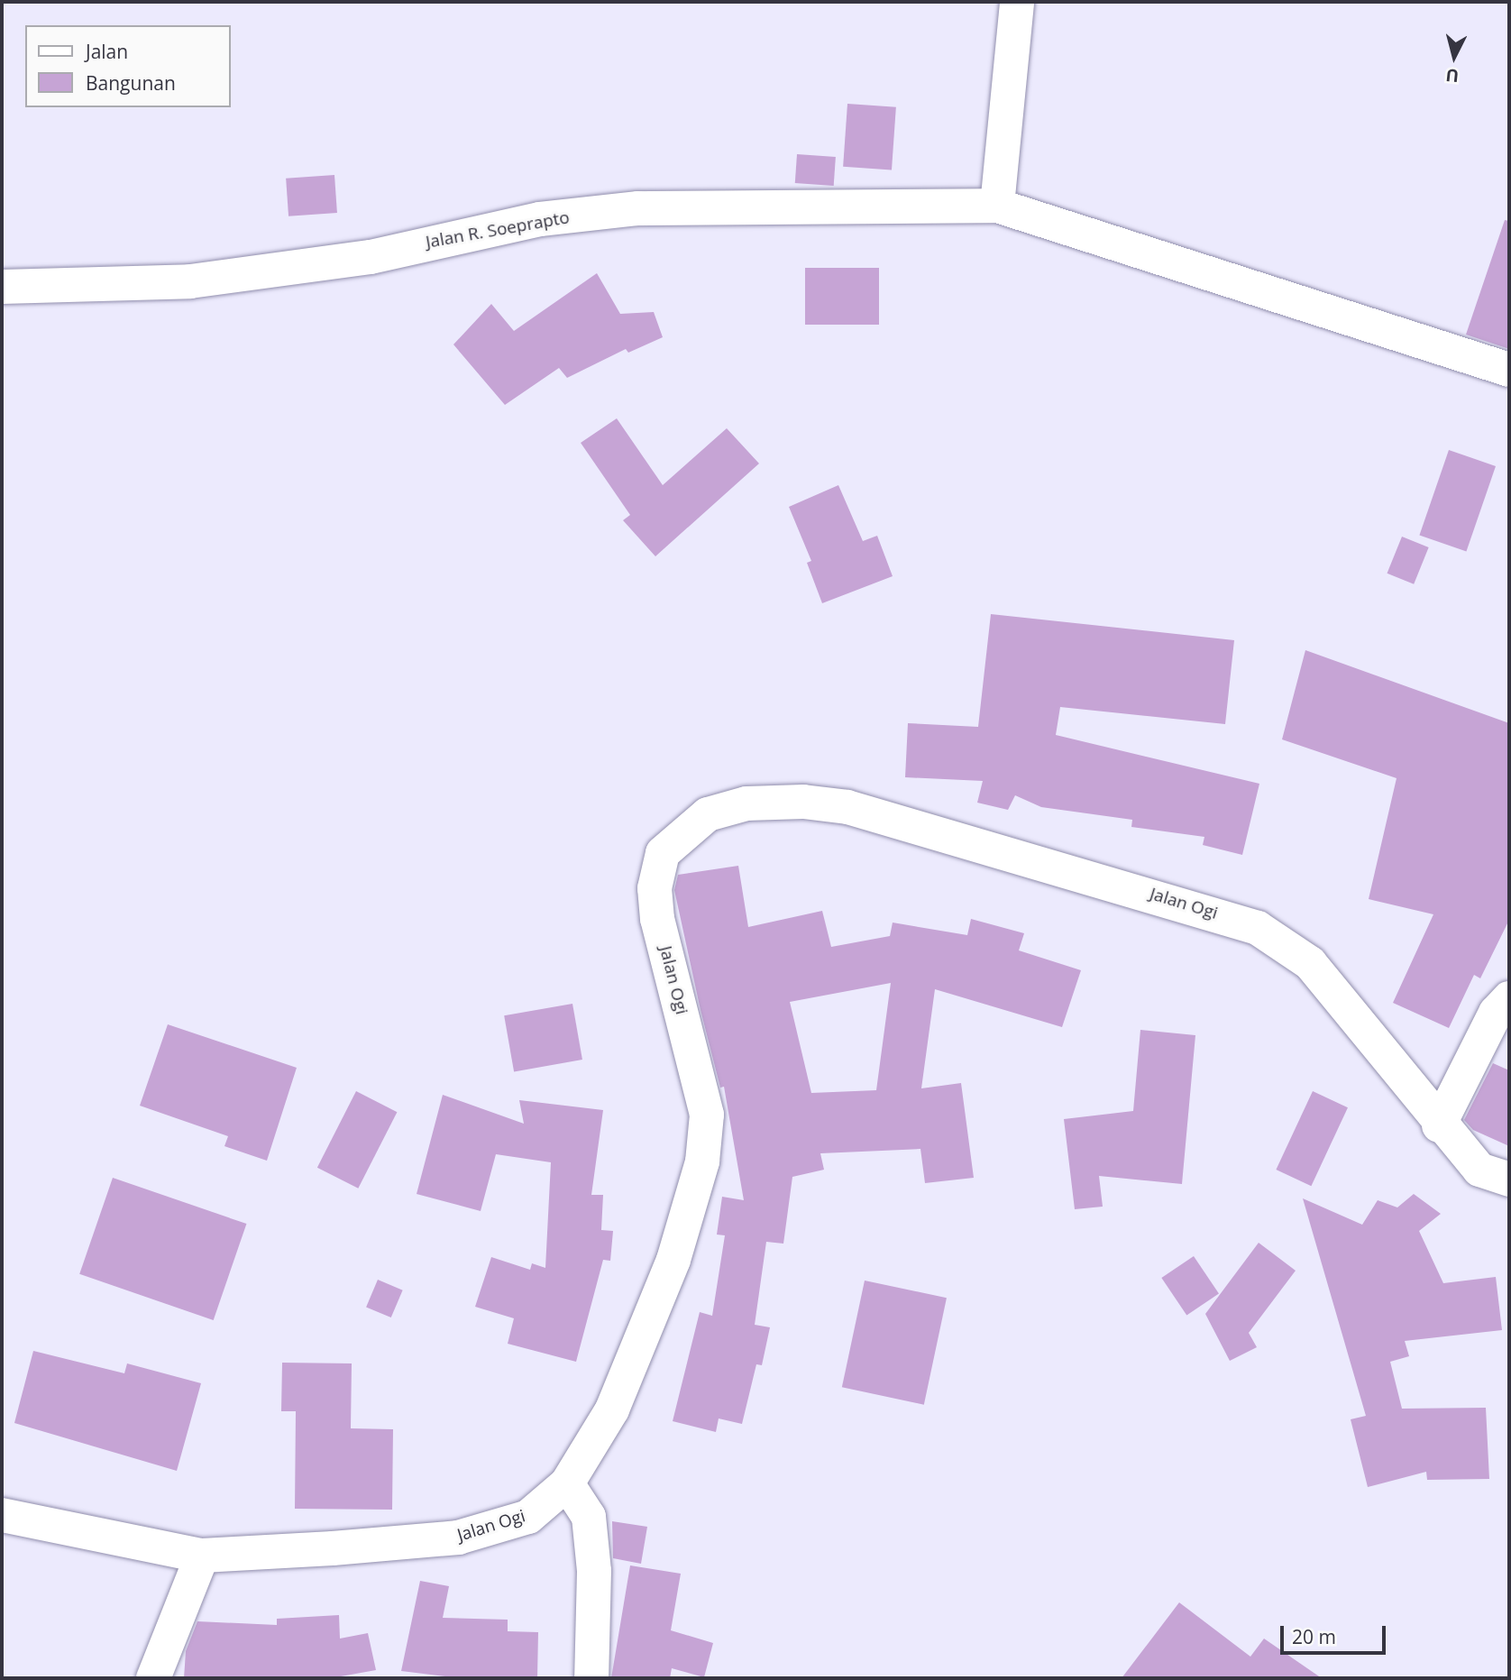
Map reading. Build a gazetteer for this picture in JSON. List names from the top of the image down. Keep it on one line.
{"streets":{"street":["Jalan R. Soeprapto","Jalan Ogi"]},"legend":["Jalan","Bangunan"],"scale_bar":"20 m","north":"bottom"}
